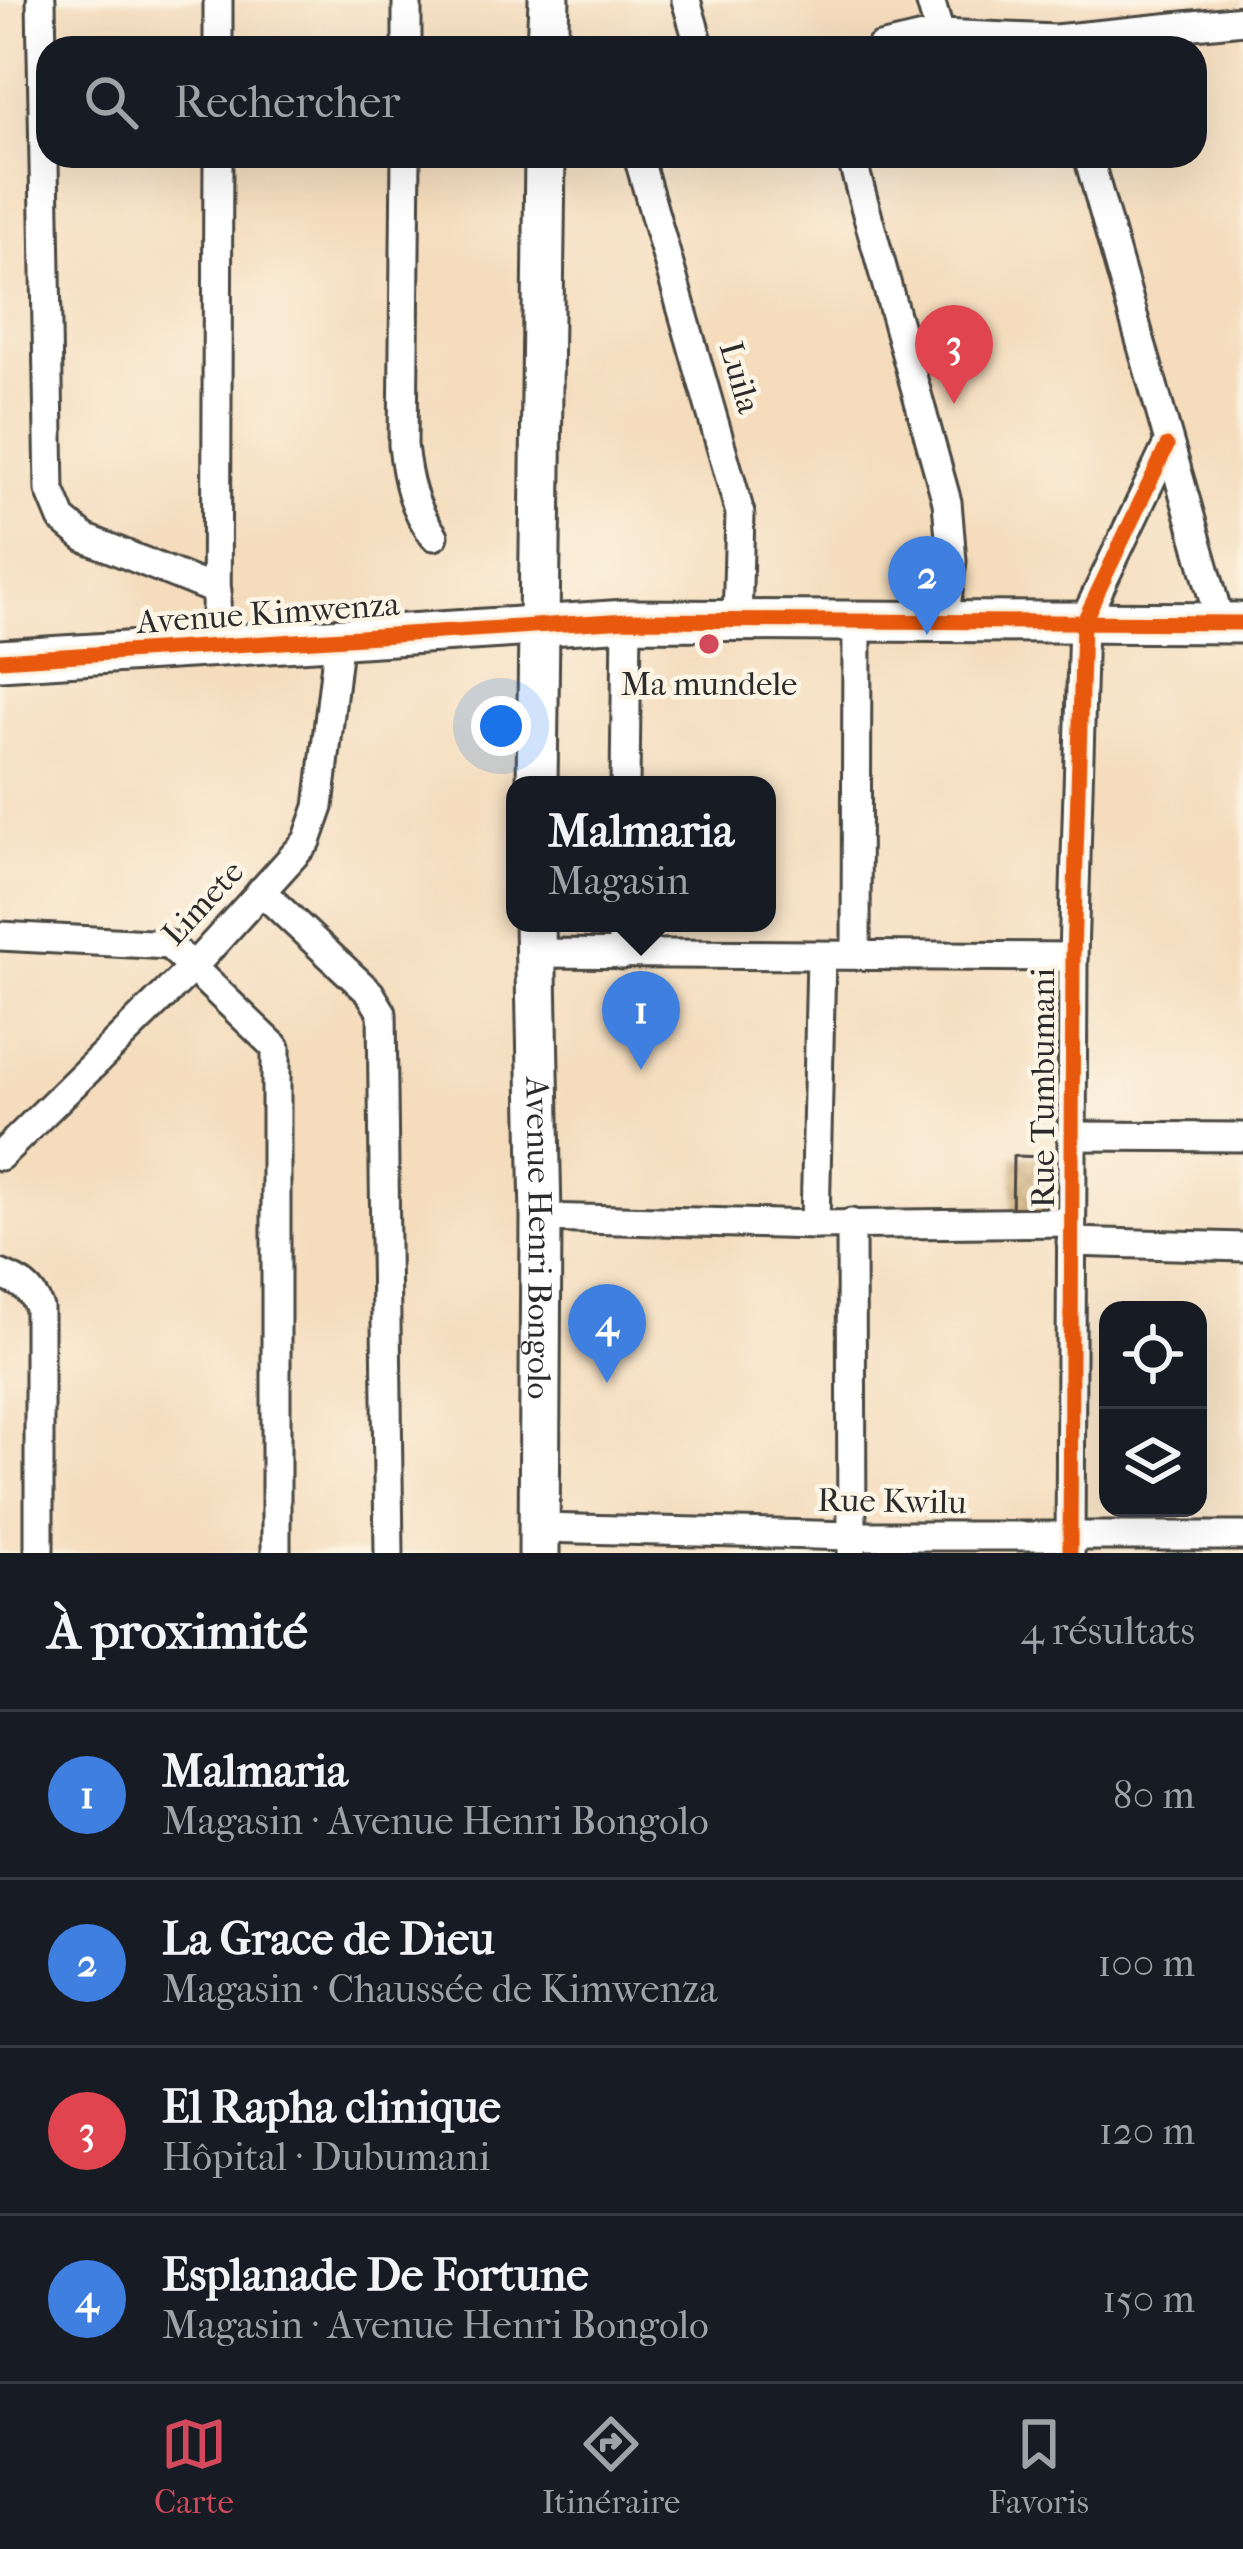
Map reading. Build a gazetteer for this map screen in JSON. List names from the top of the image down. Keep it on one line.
{"streets":{"street":["Luila","Avenue Kimwenza","Limete","Rue Tumbumani","Avenue Henri Bongolo","Rue Kwilu"]},"crossings":[["Luila","Avenue Kimwenza"],["Avenue Kimwenza","Limete"],["Avenue Kimwenza","Rue Tumbumani"],["Rue Tumbumani","Rue Kwilu"],["Avenue Henri Bongolo","Rue Kwilu"]],"places":["Ma mundele"],"page":{"search":"Rechercher","pins":["3","2","1","4"],"popup":["Malmaria","Magasin"],"heading":["À proximité","4 résultats"],"list":[{"mark":"1","name":"Malmaria","note":"Magasin · Avenue Henri Bongolo","value":"80 m"},{"mark":"2","name":"La Grace de Dieu","note":"Magasin · Chaussée de Kimwenza","value":"100 m"},{"mark":"3","name":"El Rapha clinique","note":"Hôpital · Dubumani","value":"120 m"},{"mark":"4","name":"Esplanade De Fortune","note":"Magasin · Avenue Henri Bongolo","value":"150 m"}],"nav":["Carte","Itinéraire","Favoris"]}}
